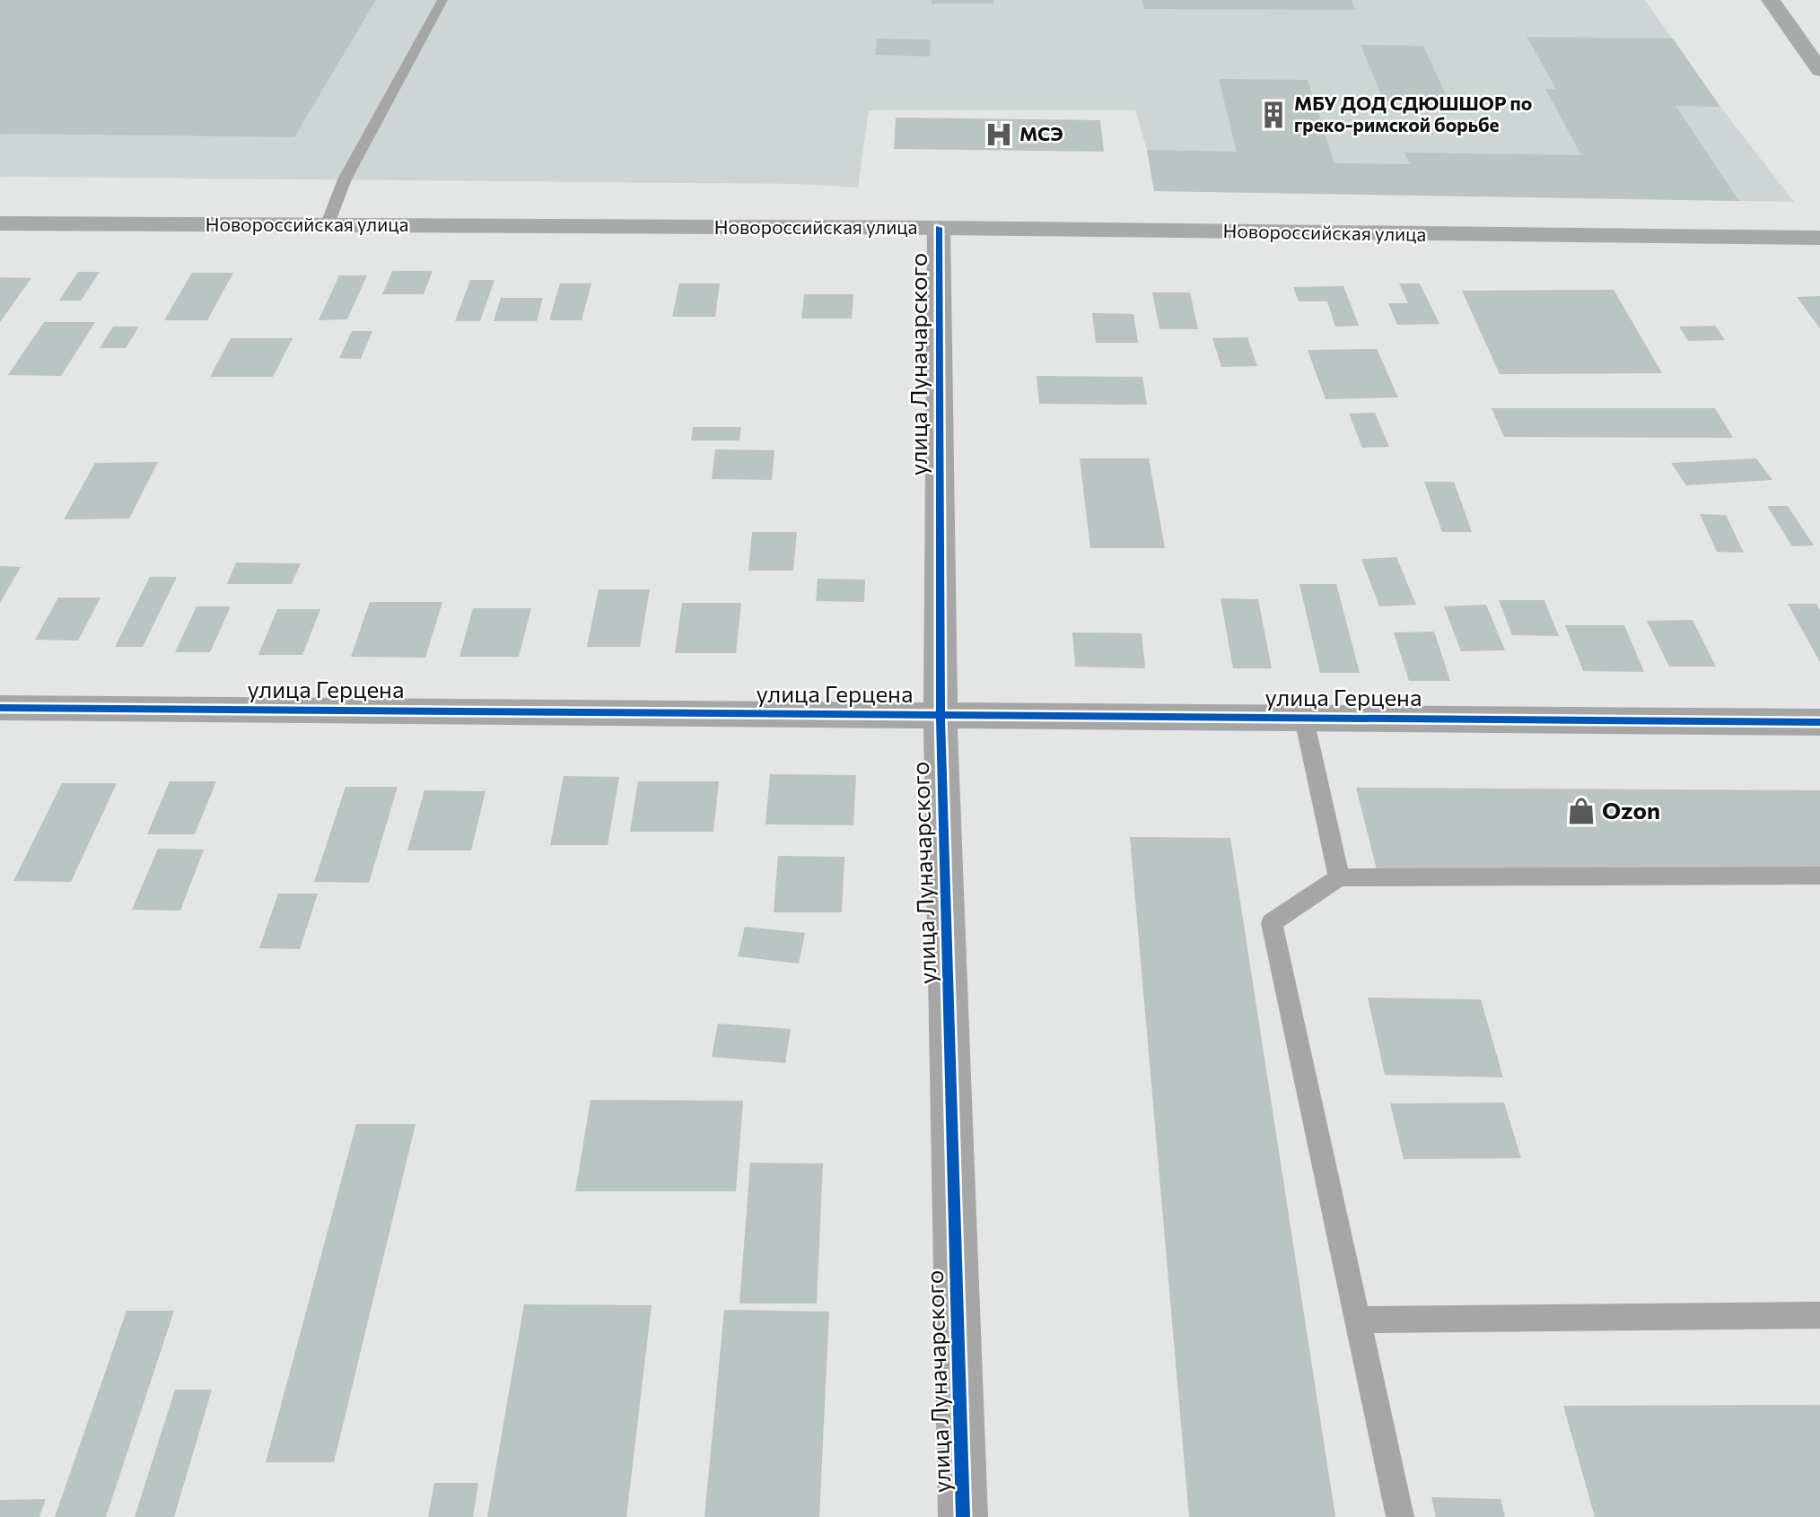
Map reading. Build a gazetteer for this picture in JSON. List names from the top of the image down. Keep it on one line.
{"streets":{"main road":["Новороссийская улица"],"street":["улица Луначарского","улица Герцена"]},"crossings":[["Новороссийская улица","улица Луначарского"],["улица Луначарского","улица Герцена"]],"places":{"building":["МБУ ДОД СДЮШШОР по греко-римской борьбе"],"hospital":["МСЭ"],"shop":["Ozon"]}}
